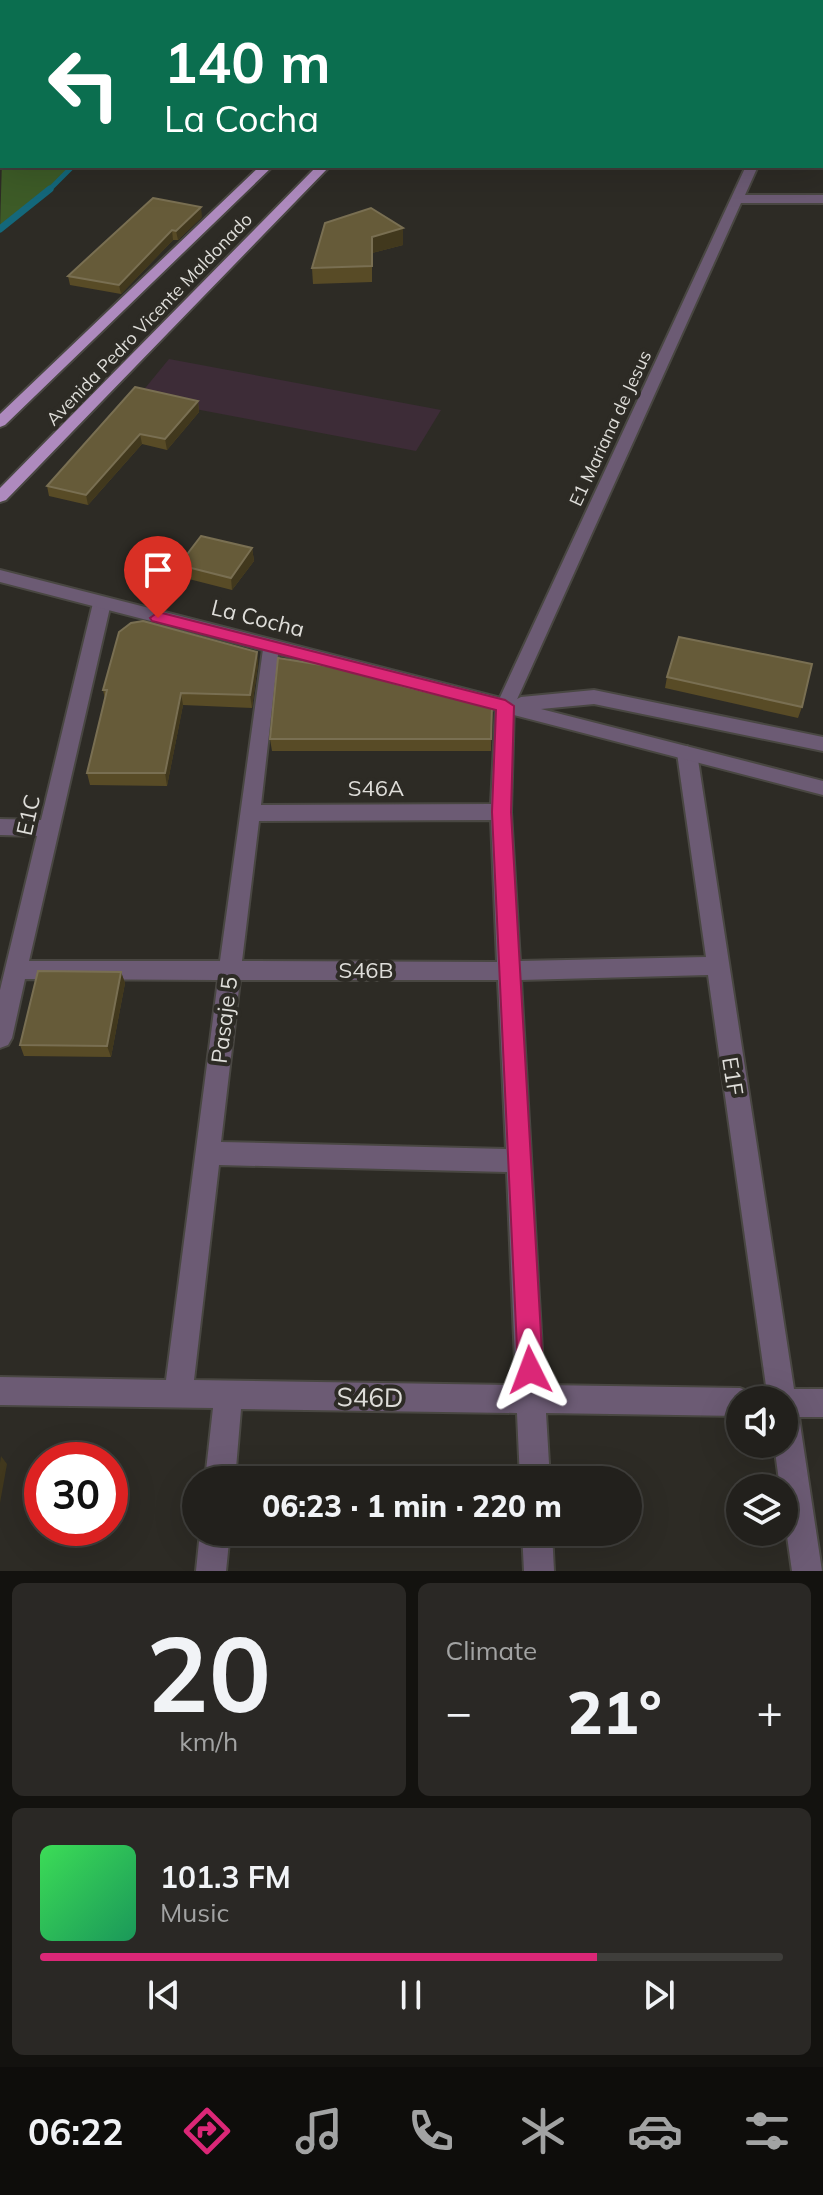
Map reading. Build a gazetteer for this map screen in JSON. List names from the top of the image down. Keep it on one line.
{"streets":{"main road":["Avenida Pedro Vicente Maldonado"],"street":["E1 Mariana de Jesus","La Cocha","S46A","E1C","S46B","Pasaje 5","E1F","S46D"]},"crossings":[["E1 Mariana de Jesus","La Cocha"],["La Cocha","E1C"],["La Cocha","Pasaje 5"],["La Cocha","E1F"],["S46A","Pasaje 5"],["E1C","S46B"],["S46B","Pasaje 5"],["S46B","E1F"],["Pasaje 5","S46D"]],"page":{"turn":["140 m","La Cocha"],"limit":"30","trip":"06:23 · 1 min · 220 m","tile":[["20","km/h"],"Climate"],"heat":["−","21°","+"],"song":["101.3 FM","Music"],"tabs":"06:22"}}
